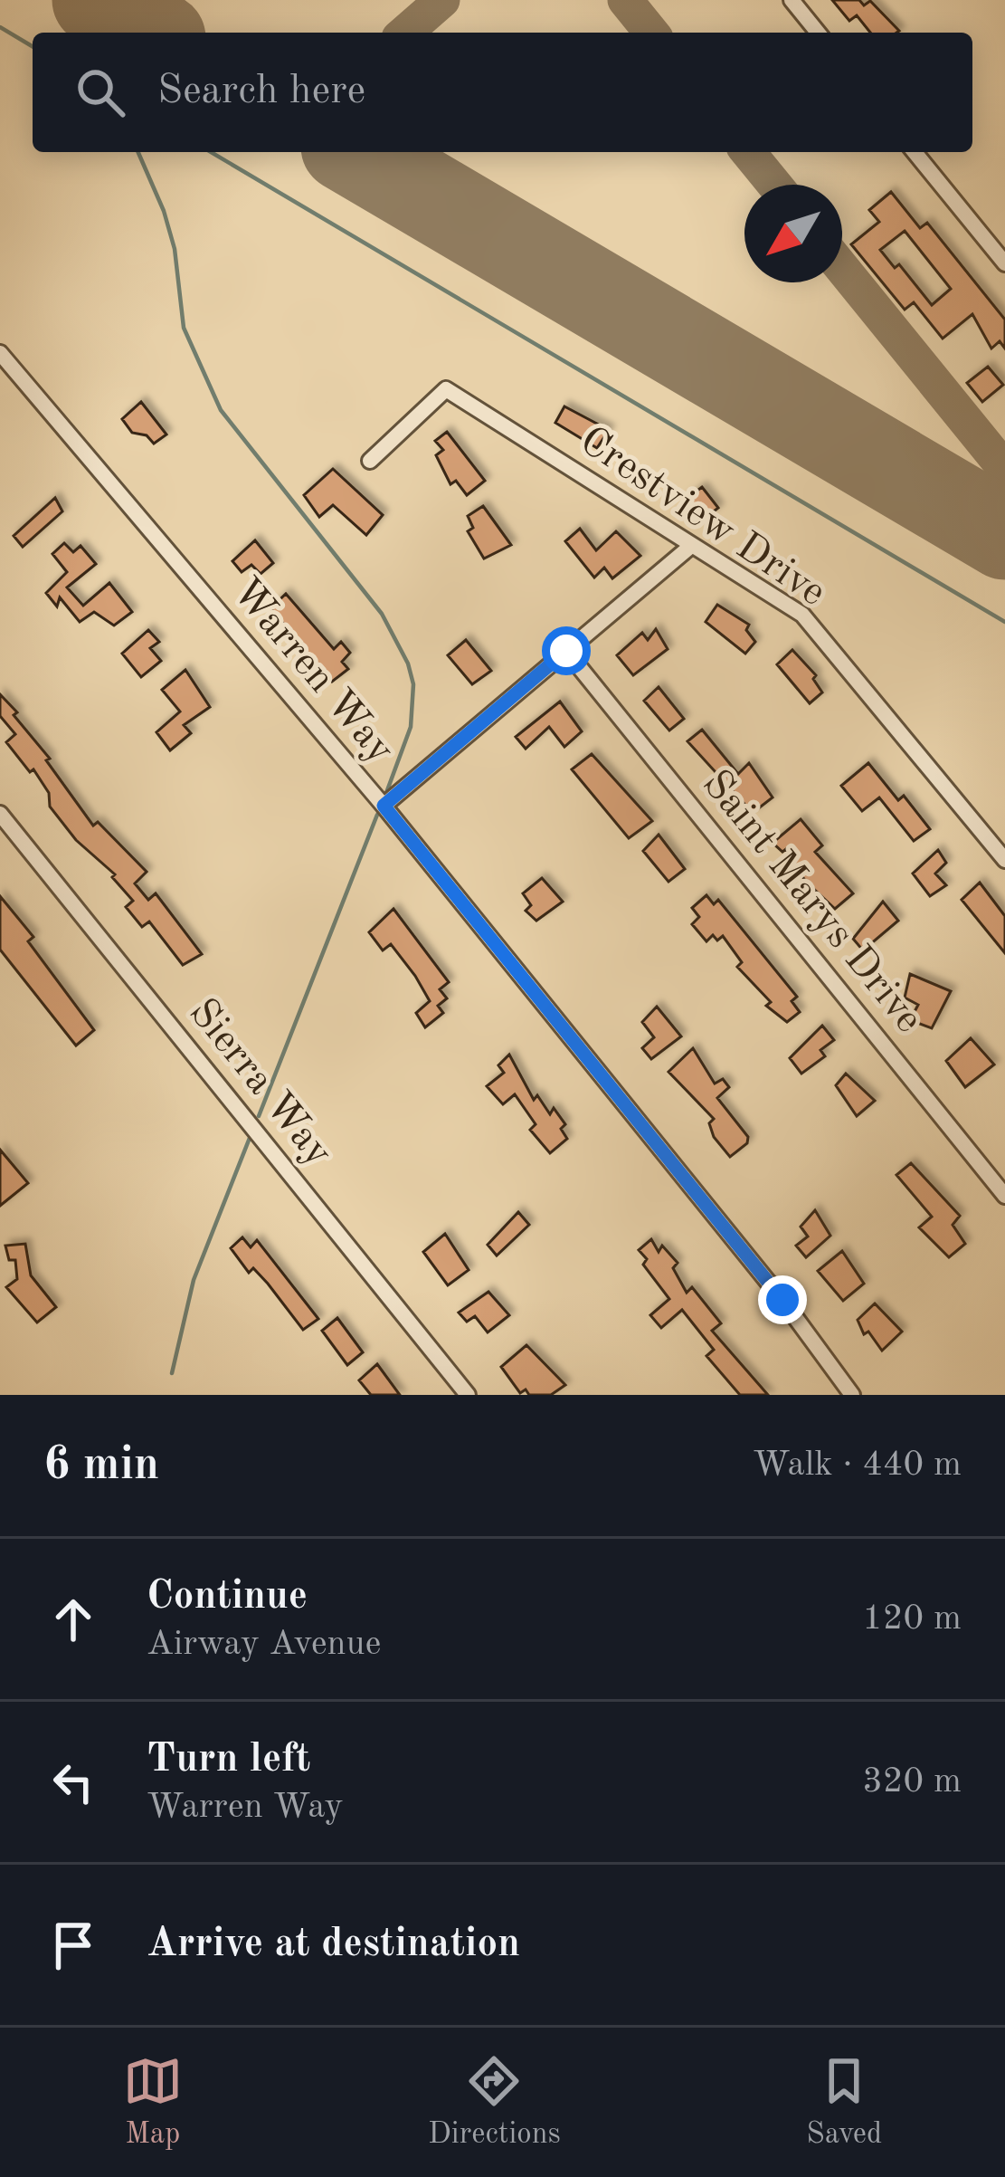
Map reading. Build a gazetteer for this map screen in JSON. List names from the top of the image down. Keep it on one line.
{"streets":{"street":["Crestview Drive","Warren Way","Saint Marys Drive","Sierra Way"]},"north":"bottom left","page":{"search":"Search here","heading":["6 min","Walk · 440 m"],"list":[["Continue","Airway Avenue","120 m"],["Turn left","Warren Way","320 m"],"Arrive at destination"],"nav":["Map","Directions","Saved"]}}
